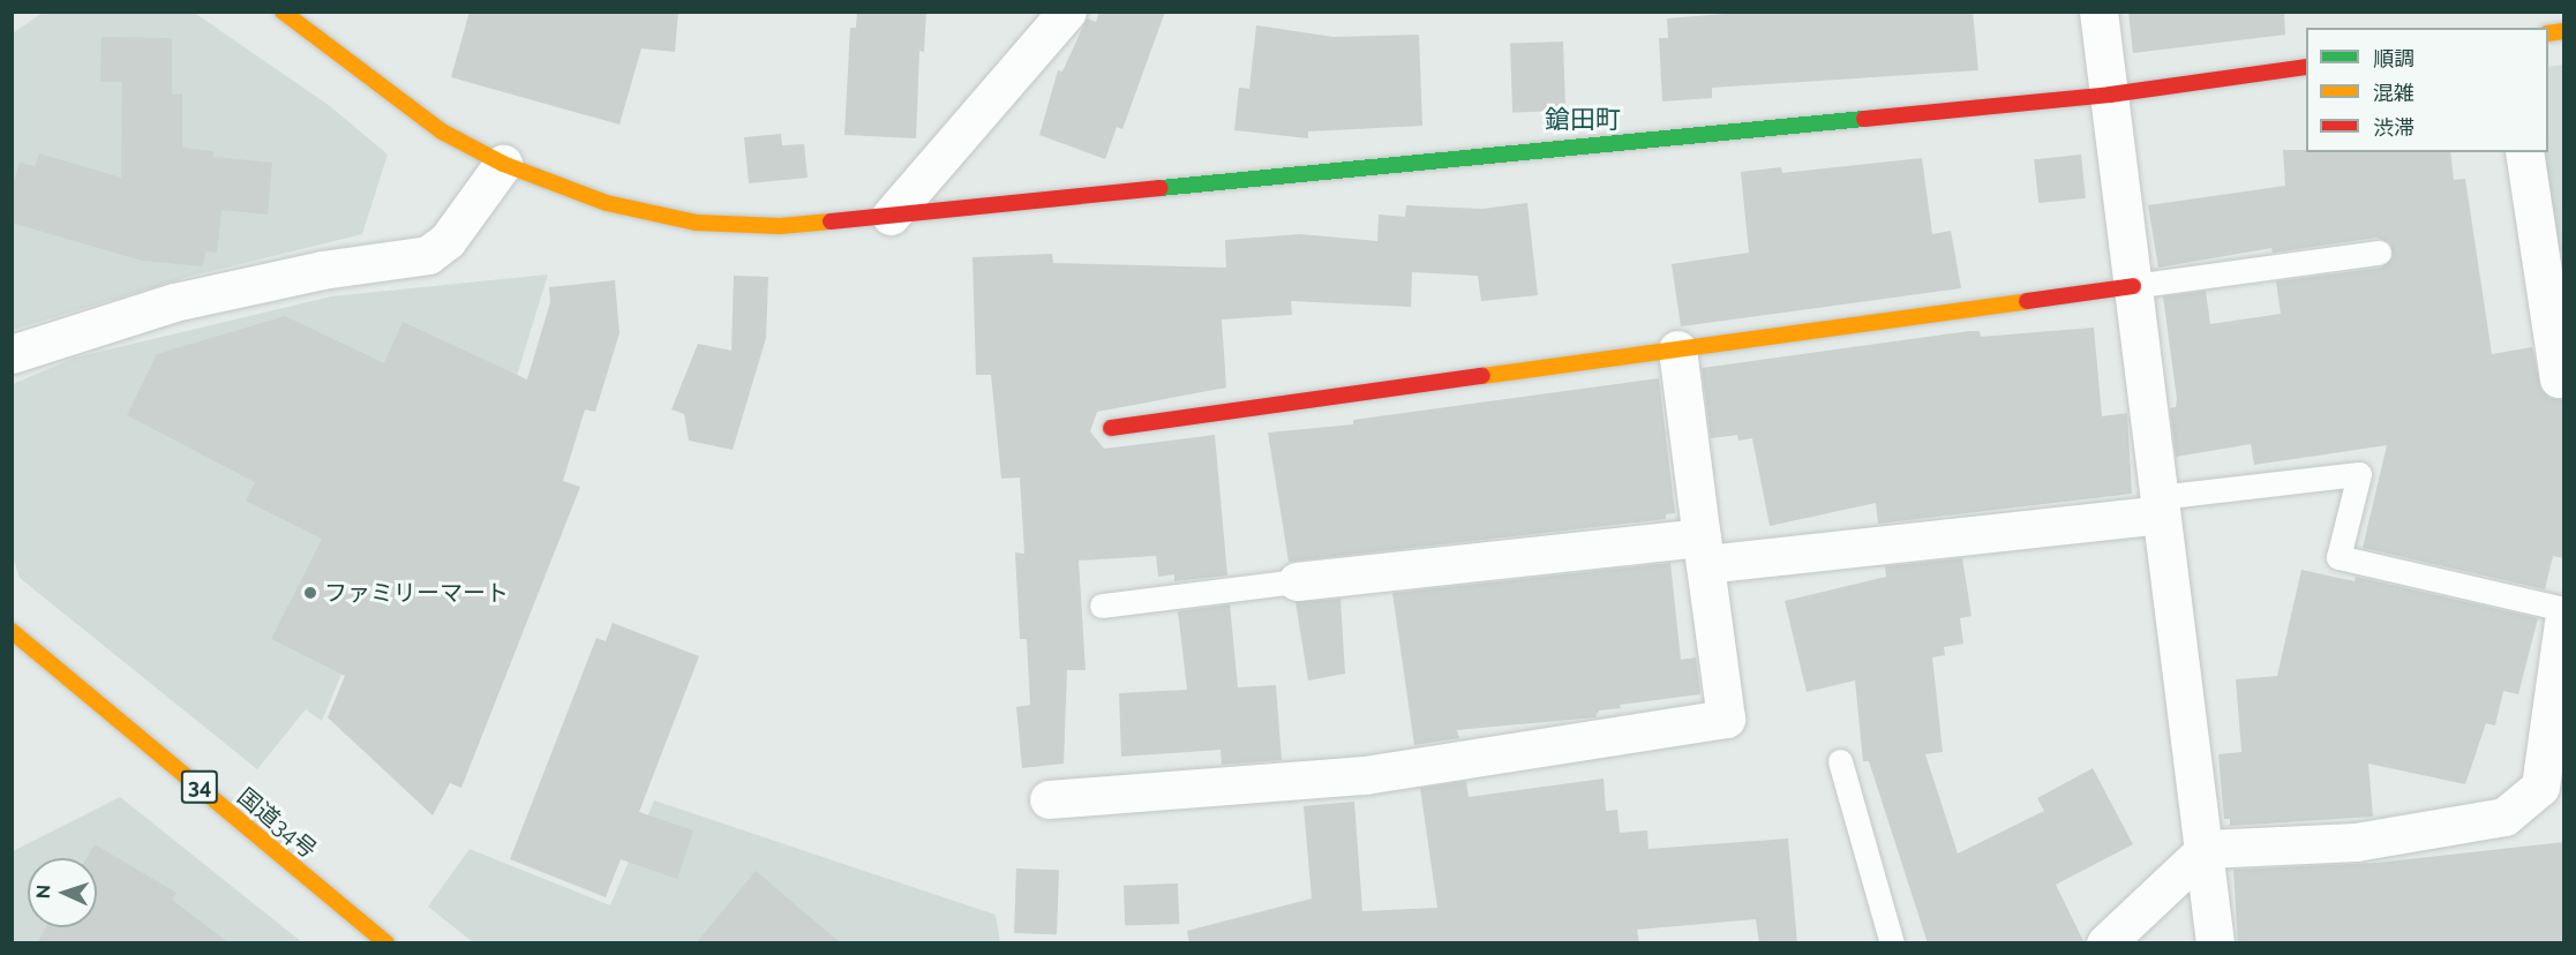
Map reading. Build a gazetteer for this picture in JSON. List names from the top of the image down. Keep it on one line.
{"streets":{"main road":["34","国道34号"]},"districts":["鎗田町"],"places":["ファミリーマート"],"legend":["順調","混雑","渋滞"],"north":"left"}
